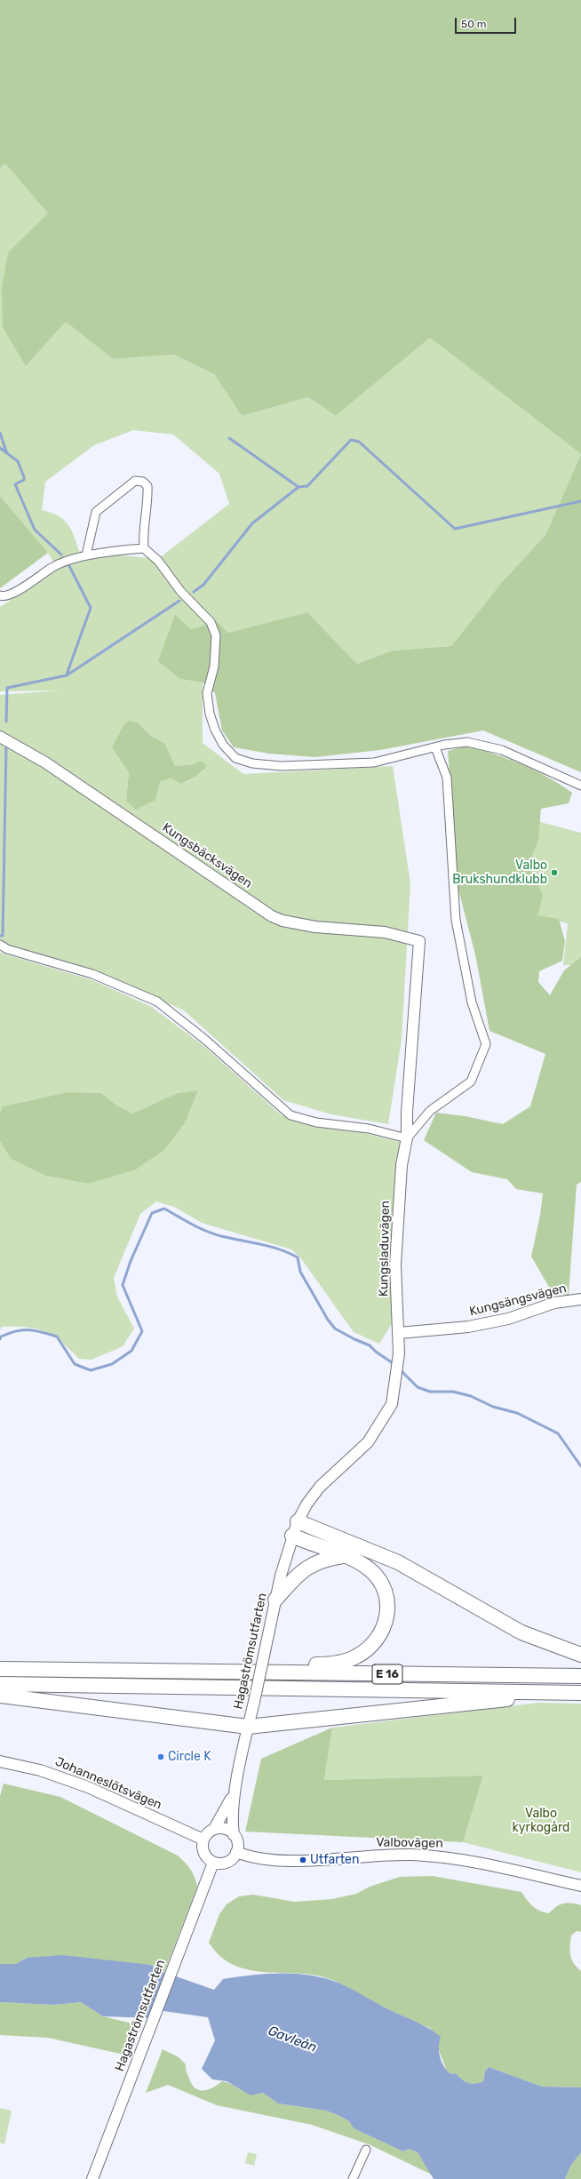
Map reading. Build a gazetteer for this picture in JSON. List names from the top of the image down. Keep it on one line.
{"streets":{"highway":["E 16"],"street":["Kungsbäcksvägen","Kungsladuvägen","Kungsängsvägen","Hagaströmsutfarten","Johanneslötsvägen","Valbovägen"]},"crossings":[["Kungsbäcksvägen","Kungsladuvägen"],["Kungsladuvägen","Kungsängsvägen"],["Kungsladuvägen","Hagaströmsutfarten"],["Hagaströmsutfarten","Johanneslötsvägen"],["Hagaströmsutfarten","Valbovägen"],["Johanneslötsvägen","Valbovägen"]],"water":["Gavleån"],"parks":["Valbo kyrkogård"],"places":["Valbo Brukshundklubb","Circle K","Utfarten"],"scale_bar":"50 m"}
